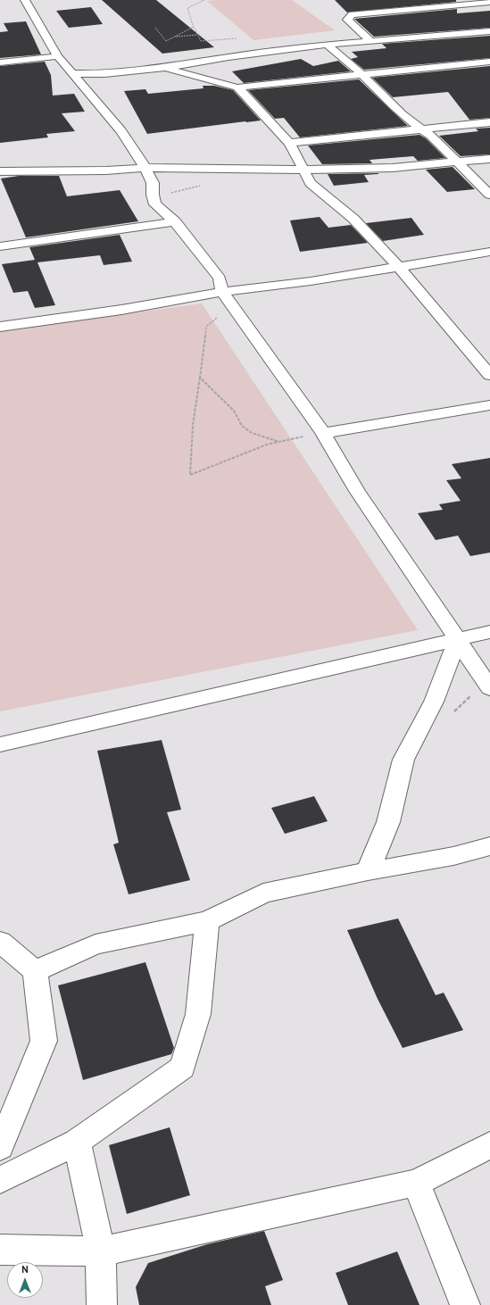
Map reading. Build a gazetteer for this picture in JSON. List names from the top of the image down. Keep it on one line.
{"north":"top"}
